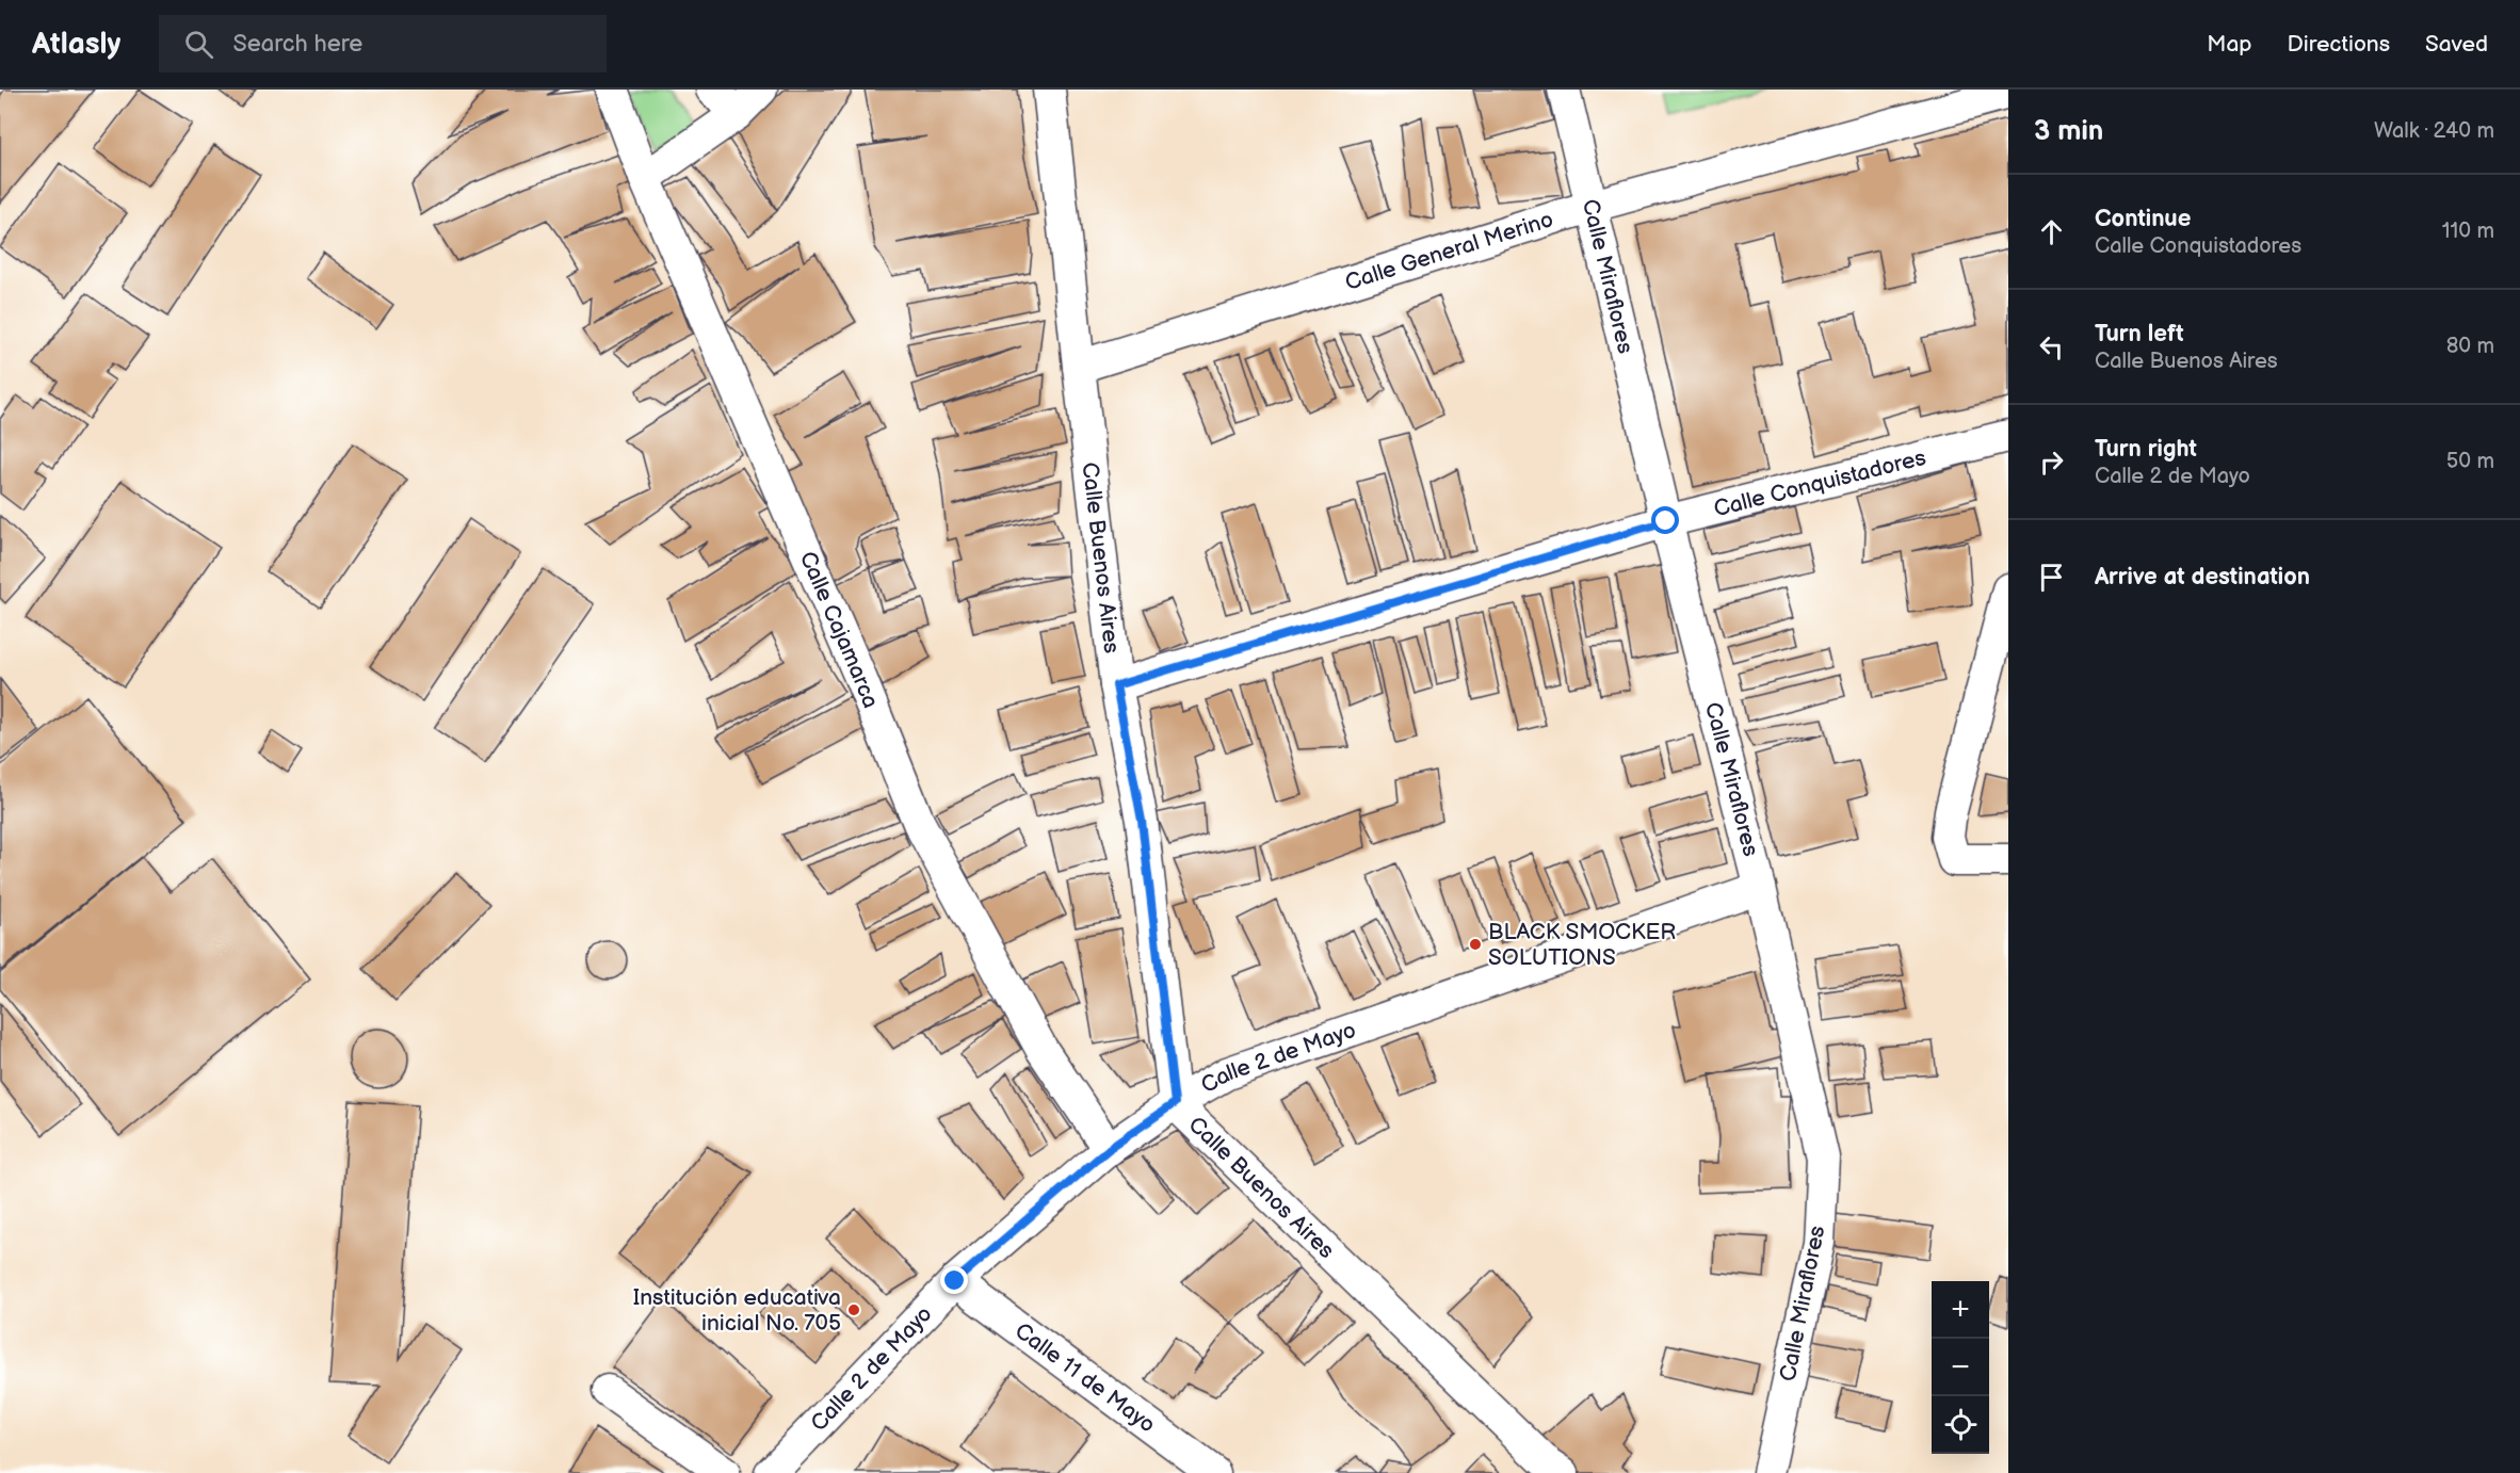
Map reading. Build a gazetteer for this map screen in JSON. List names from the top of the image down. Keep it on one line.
{"streets":{"street":["Calle General Merino","Calle Miraflores","Calle Conquistadores","Calle Buenos Aires","Calle Cajamarca","Calle 2 de Mayo","Calle 11 de Mayo"]},"crossings":[["Calle General Merino","Calle Miraflores"],["Calle General Merino","Calle Buenos Aires"],["Calle Miraflores","Calle Conquistadores"],["Calle Miraflores","Calle 2 de Mayo"],["Calle Conquistadores","Calle Buenos Aires"],["Calle Buenos Aires","Calle 2 de Mayo"],["Calle Cajamarca","Calle 2 de Mayo"],["Calle 2 de Mayo","Calle 11 de Mayo"]],"places":["BLACK SMOCKER SOLUTIONS","Institución educativa inicial No. 705"],"page":{"header":"Atlasly","search":"Search here","nav":["Map","Directions","Saved"],"heading":["3 min","Walk · 240 m"],"list":[["Continue","Calle Conquistadores","110 m"],["Turn left","Calle Buenos Aires","80 m"],["Turn right","Calle 2 de Mayo","50 m"],"Arrive at destination"],"map_buttons":["+","−"]}}
